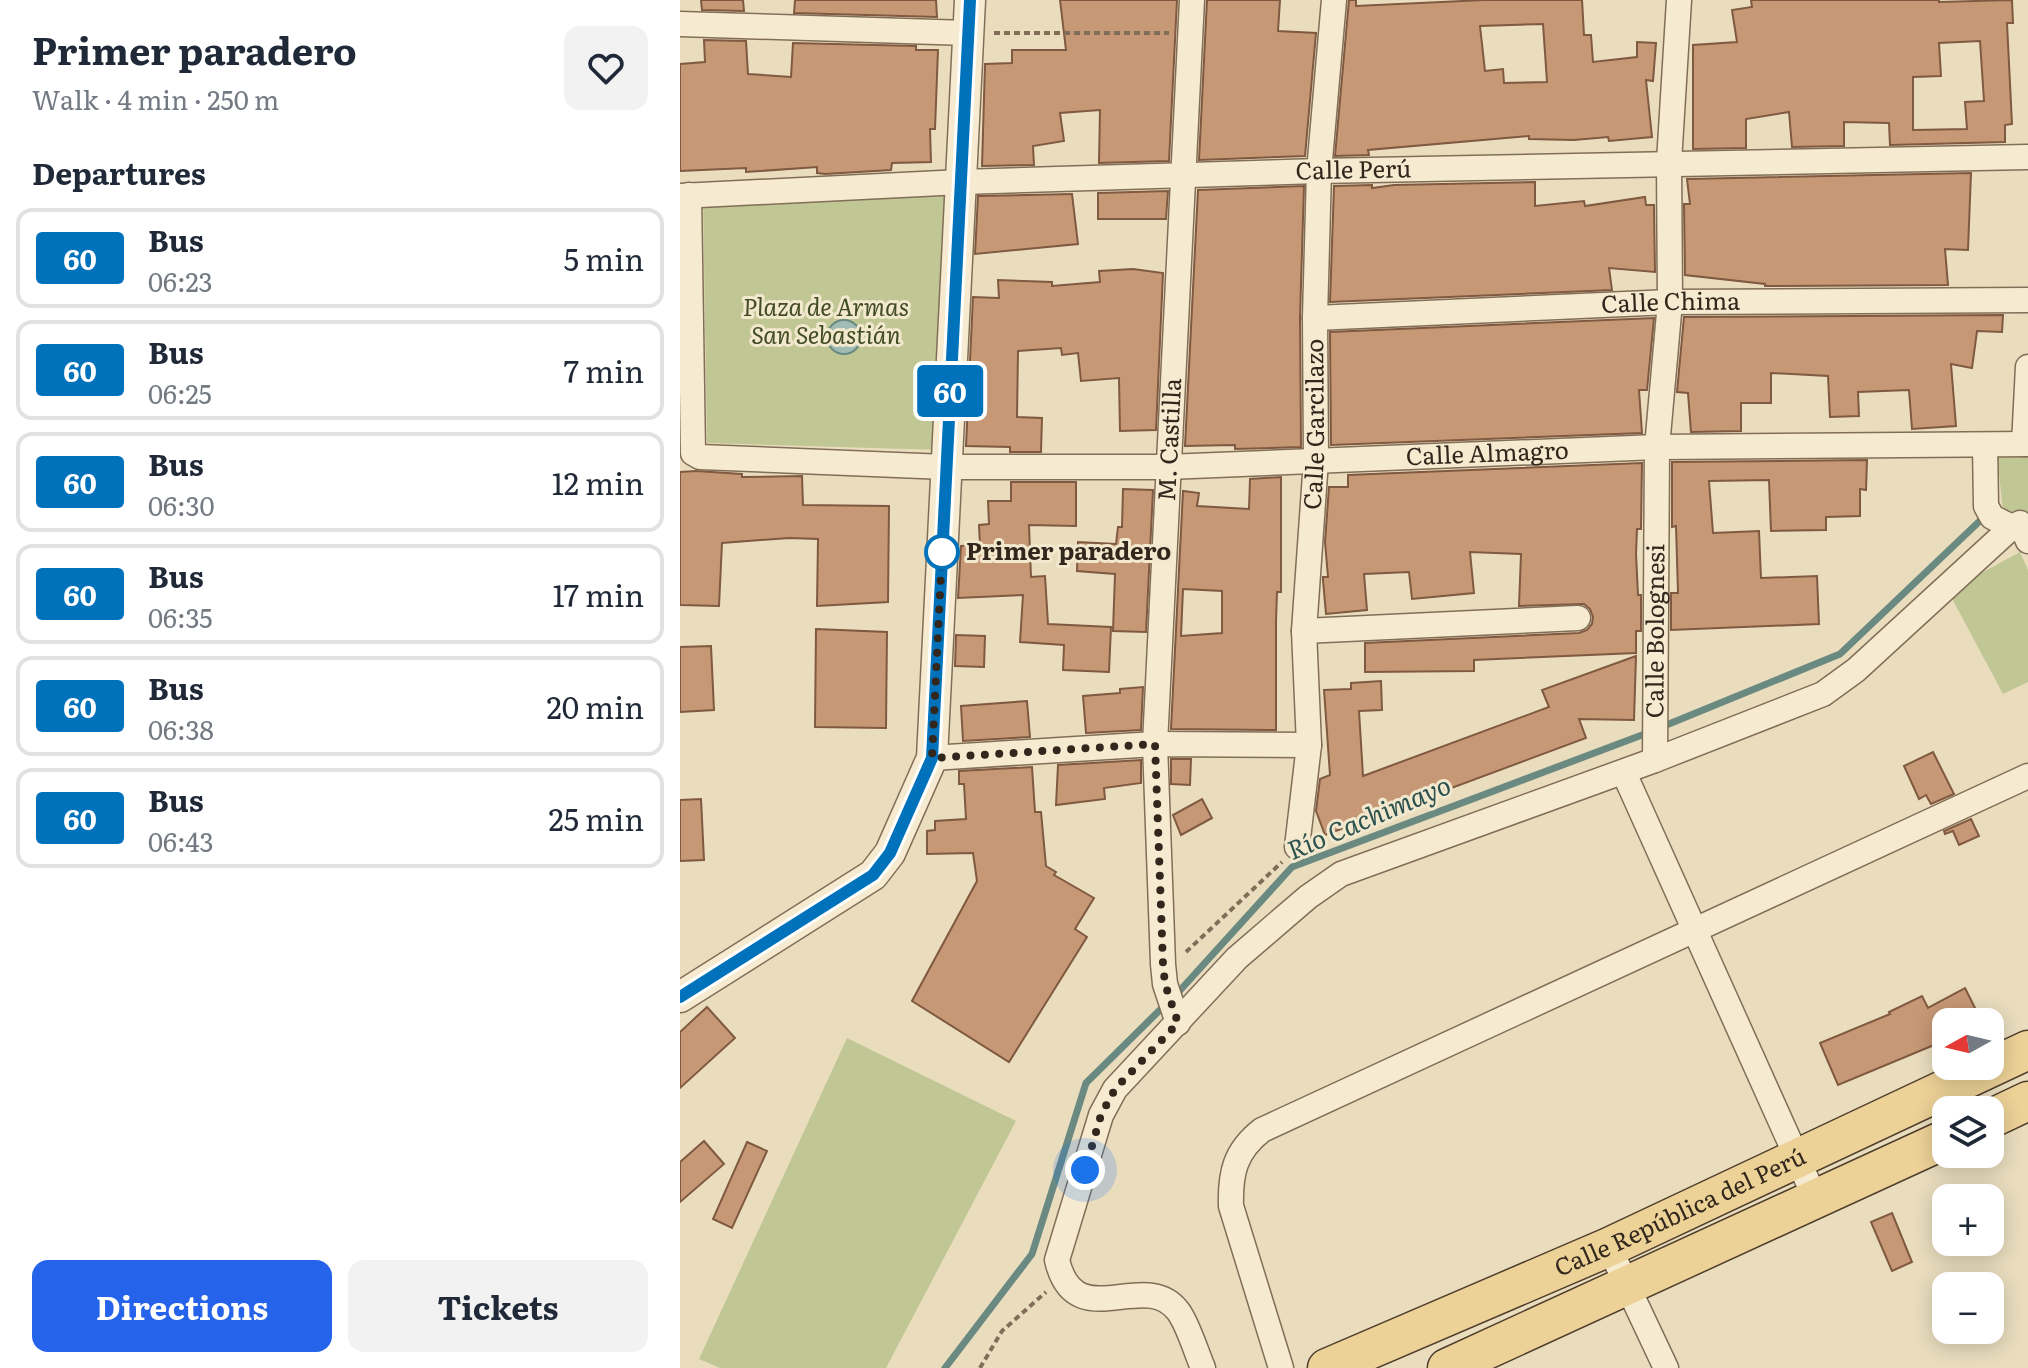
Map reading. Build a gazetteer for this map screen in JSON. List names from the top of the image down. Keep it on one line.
{"streets":{"main road":["Calle República del Perú"],"street":["Calle Perú","Calle Chima","Calle Garcilazo","M. Castilla","Calle Almagro","Calle Bolognesi"]},"crossings":[["Calle Perú","Calle Garcilazo"],["Calle Perú","M. Castilla"],["Calle Perú","Calle Almagro"],["Calle Perú","Calle Bolognesi"],["Calle Chima","Calle Garcilazo"],["Calle Chima","Calle Bolognesi"],["Calle Garcilazo","Calle Almagro"],["M. Castilla","Calle Almagro"],["Calle Almagro","Calle Bolognesi"]],"water":["Río Cachimayo"],"parks":["Plaza de Armas San Sebastián"],"places":["Primer paradero"],"lines":["bus line 60"],"north":"left","page":{"heading":[["Primer paradero","Walk · 4 min · 250 m"],"Departures"],"on_map":"60","list":[{"mark":"60","name":"Bus","note":"06:23","value":"5 min"},{"mark":"60","name":"Bus","note":"06:25","value":"7 min"},{"mark":"60","name":"Bus","note":"06:30","value":"12 min"},{"mark":"60","name":"Bus","note":"06:35","value":"17 min"},{"mark":"60","name":"Bus","note":"06:38","value":"20 min"},{"mark":"60","name":"Bus","note":"06:43","value":"25 min"}],"map_buttons":["+","−"],"buttons":["Directions","Tickets"]}}
